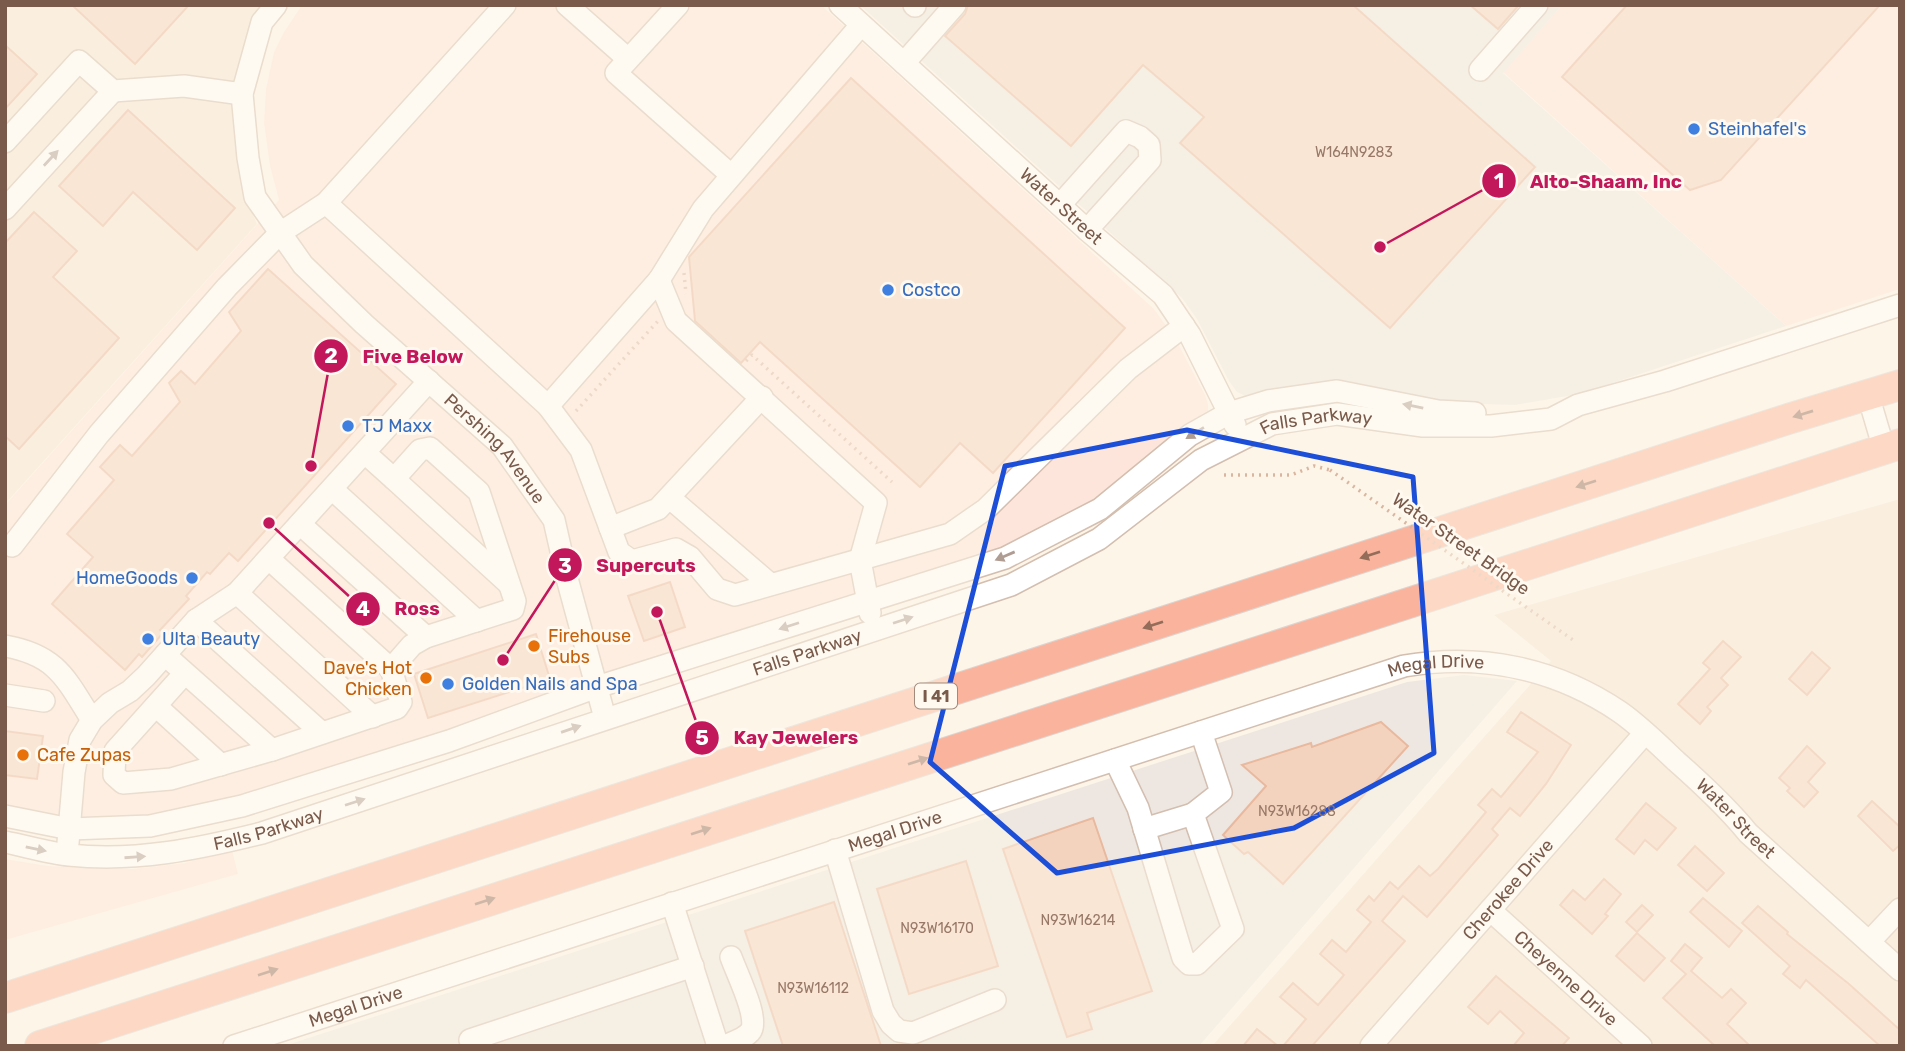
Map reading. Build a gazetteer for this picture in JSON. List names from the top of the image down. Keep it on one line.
{"streets":{"highway":["I 41"],"street":["Water Street","Falls Parkway","Pershing Avenue","Megal Drive","Cherokee Drive","Cheyenne Drive"],"path":["Water Street Bridge"]},"crossings":[["Water Street","Falls Parkway"],["Water Street","Megal Drive"],["Water Street","Cherokee Drive"],["Falls Parkway","Pershing Avenue"],["Cherokee Drive","Cheyenne Drive"]],"places":["Steinhafel's","Alto-Shaam, Inc","Costco","TJ Maxx","Five Below","Ross","HomeGoods","Kay Jewelers","Ulta Beauty","Firehouse Subs","Supercuts","Dave's Hot Chicken","Golden Nails and Spa","Cafe Zupas"],"house_numbers":["W164N9283","N93W16288","N93W16214","N93W16170","N93W16112"]}
